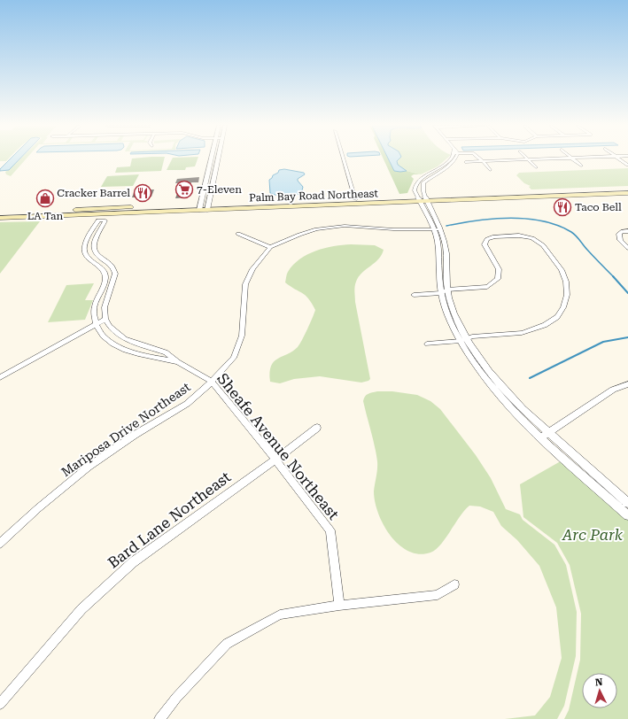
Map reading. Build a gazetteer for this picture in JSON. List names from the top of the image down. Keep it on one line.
{"streets":{"main road":["Palm Bay Road Northeast"],"street":["Mariposa Drive Northeast","Sheafe Avenue Northeast","Bard Lane Northeast"]},"crossings":[["Mariposa Drive Northeast","Sheafe Avenue Northeast"],["Sheafe Avenue Northeast","Bard Lane Northeast"]],"parks":["Arc Park"],"places":{"supermarket":["7-Eleven"],"restaurant":["Cracker Barrel","Taco Bell"],"shop":["LA Tan"]},"north":"top"}
